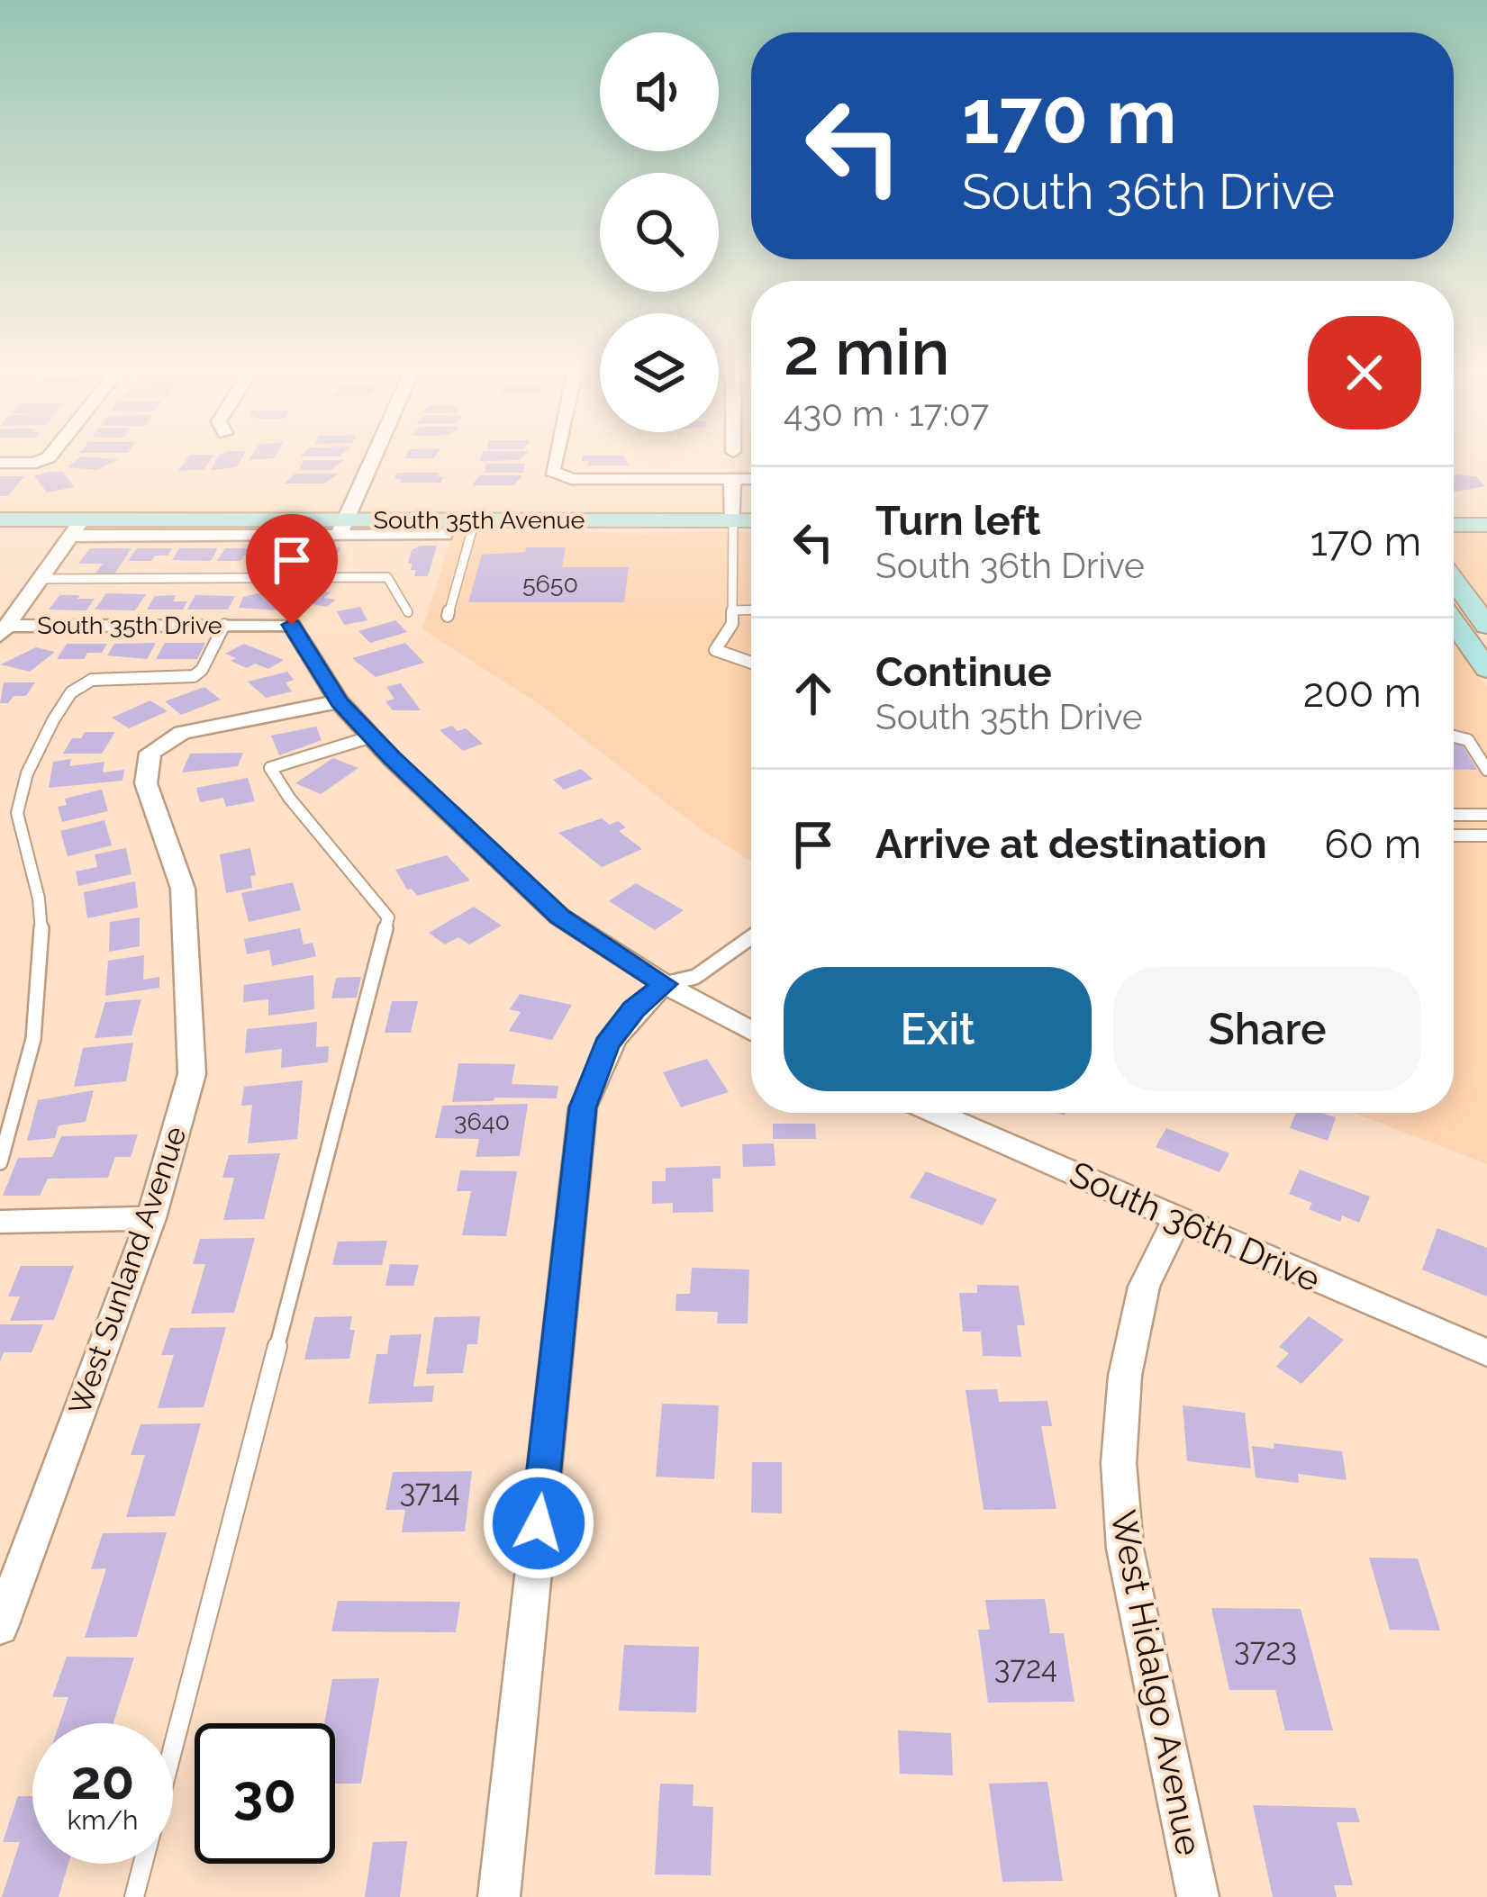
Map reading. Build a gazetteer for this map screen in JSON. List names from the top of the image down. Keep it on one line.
{"streets":{"main road":["South 35th Avenue"],"street":["South 35th Drive","South 36th Drive","West Sunland Avenue","West Hidalgo Avenue"]},"crossings":[["South 35th Drive","West Sunland Avenue"],["South 36th Drive","West Hidalgo Avenue"]],"house_numbers":["5650","3640","3714","3723","3724"],"page":{"turn":["170 m","South 36th Drive"],"heading":["2 min","430 m · 17:07"],"list":[{"name":"Turn left","note":"South 36th Drive","value":"170 m"},{"name":"Continue","note":"South 35th Drive","value":"200 m"},{"name":"Arrive at destination","value":"60 m"}],"buttons":["Exit","Share"],"speed":"20 km/h","limit":"30"}}
